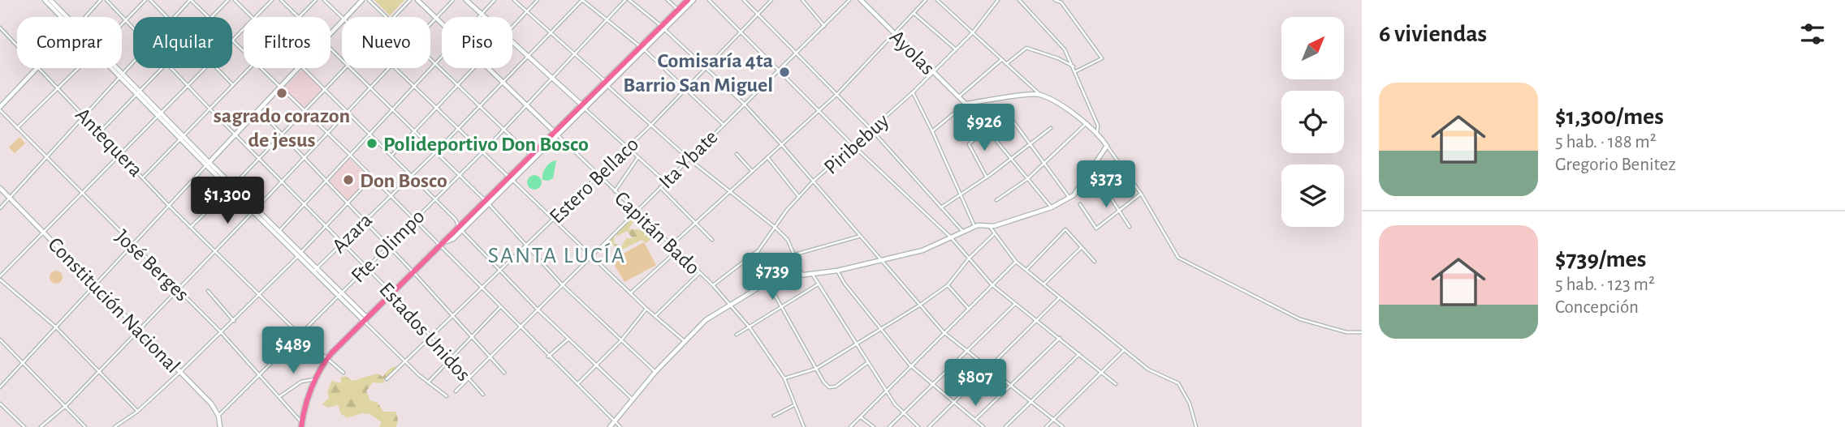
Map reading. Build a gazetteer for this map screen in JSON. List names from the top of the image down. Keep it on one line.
{"streets":{"main road":["Ayolas","Constitución Nacional"],"street":["Antequera","Piribebuy","Ita Ybate","Estero Bellaco","Azara","Capitán Bado","Fte. Olimpo","José Berges","Estados Unidos"]},"crossings":[["Ayolas","Piribebuy"],["Antequera","Fte. Olimpo"],["Piribebuy","Capitán Bado"],["Ita Ybate","Capitán Bado"],["Ita Ybate","Estados Unidos"],["Estero Bellaco","Capitán Bado"],["Estero Bellaco","Estados Unidos"],["Azara","Estados Unidos"],["Fte. Olimpo","José Berges"],["Fte. Olimpo","Constitución Nacional"],["Fte. Olimpo","Estados Unidos"]],"districts":["SANTA LUCÍA"],"places":["Comisaría 4ta Barrio San Miguel","sagrado corazon de jesus","Polideportivo Don Bosco","Don Bosco"],"north":"top right","page":{"heading":"6 viviendas","chip":["Comprar","Alquilar","Filtros","Nuevo","Piso"],"list":[{"name":"$1,300/mes","note":"5 hab. · 188 m² · Gregorio Benitez"},{"name":"$739/mes","note":"5 hab. · 123 m² · Concepción"}],"price":["$926","$373","$1,300","$739","$489","$807"]}}
